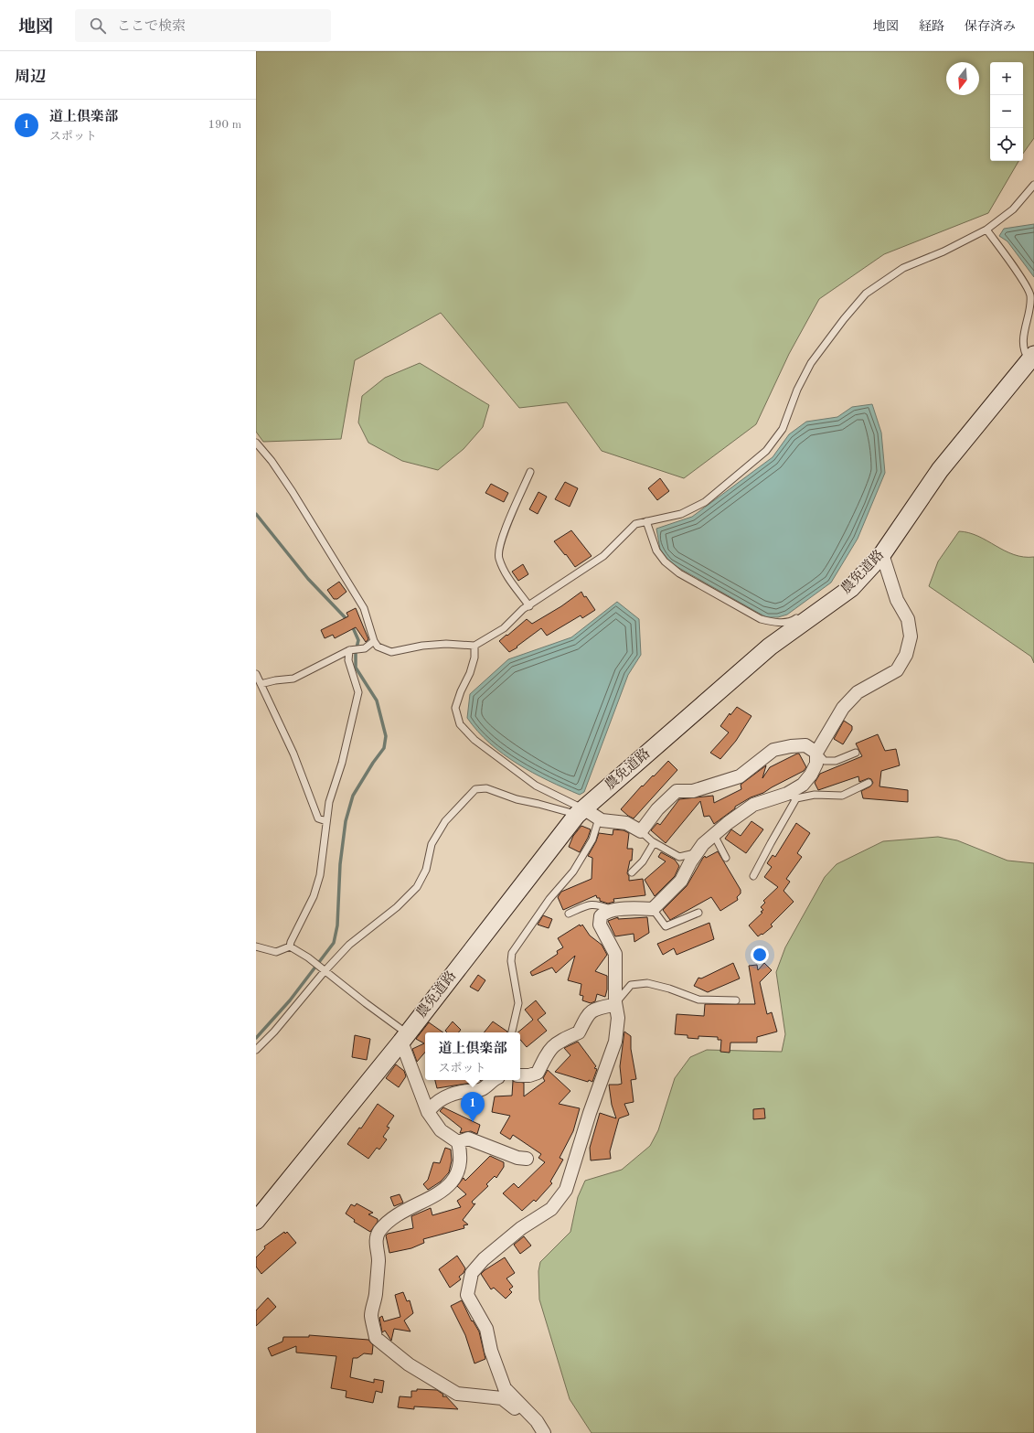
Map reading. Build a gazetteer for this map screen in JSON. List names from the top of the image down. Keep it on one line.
{"streets":{"street":["農免道路"]},"north":"bottom","page":{"header":"地図","search":"ここで検索","nav":["地図","経路","保存済み"],"heading":"周辺","map_buttons":["+","−"],"list":[{"mark":"1","name":"道上倶楽部","note":"スポット","value":"190 m"}],"popup":["道上倶楽部","スポット"],"pins":"1"}}
